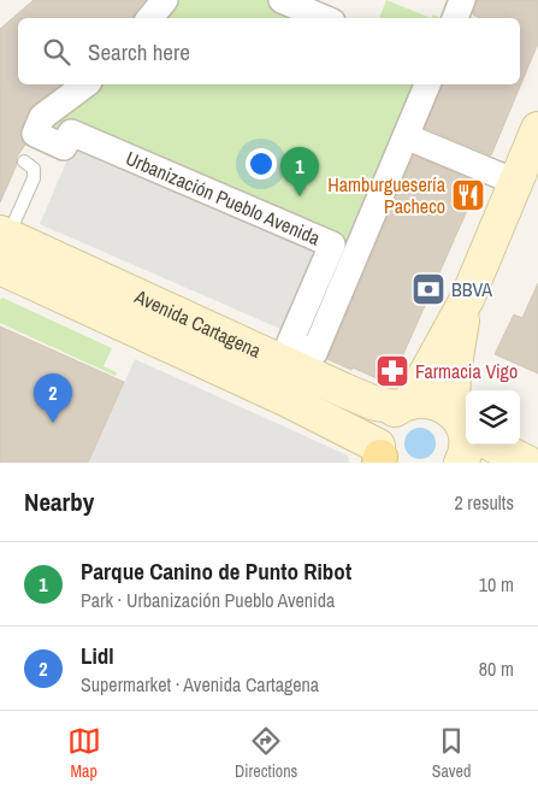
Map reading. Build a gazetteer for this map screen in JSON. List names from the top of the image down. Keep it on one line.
{"streets":{"main road":["Avenida Cartagena"],"street":["Urbanización Pueblo Avenida"]},"places":{"restaurant":["Hamburguesería Pacheco"],"bank":["BBVA"],"pharmacy":["Farmacia Vigo"]},"page":{"search":"Search here","pins":["1","2"],"heading":["Nearby","2 results"],"list":[{"mark":"1","name":"Parque Canino de Punto Ribot","note":"Park · Urbanización Pueblo Avenida","value":"10 m"},{"mark":"2","name":"Lidl","note":"Supermarket · Avenida Cartagena","value":"80 m"}],"nav":["Map","Directions","Saved"]}}
